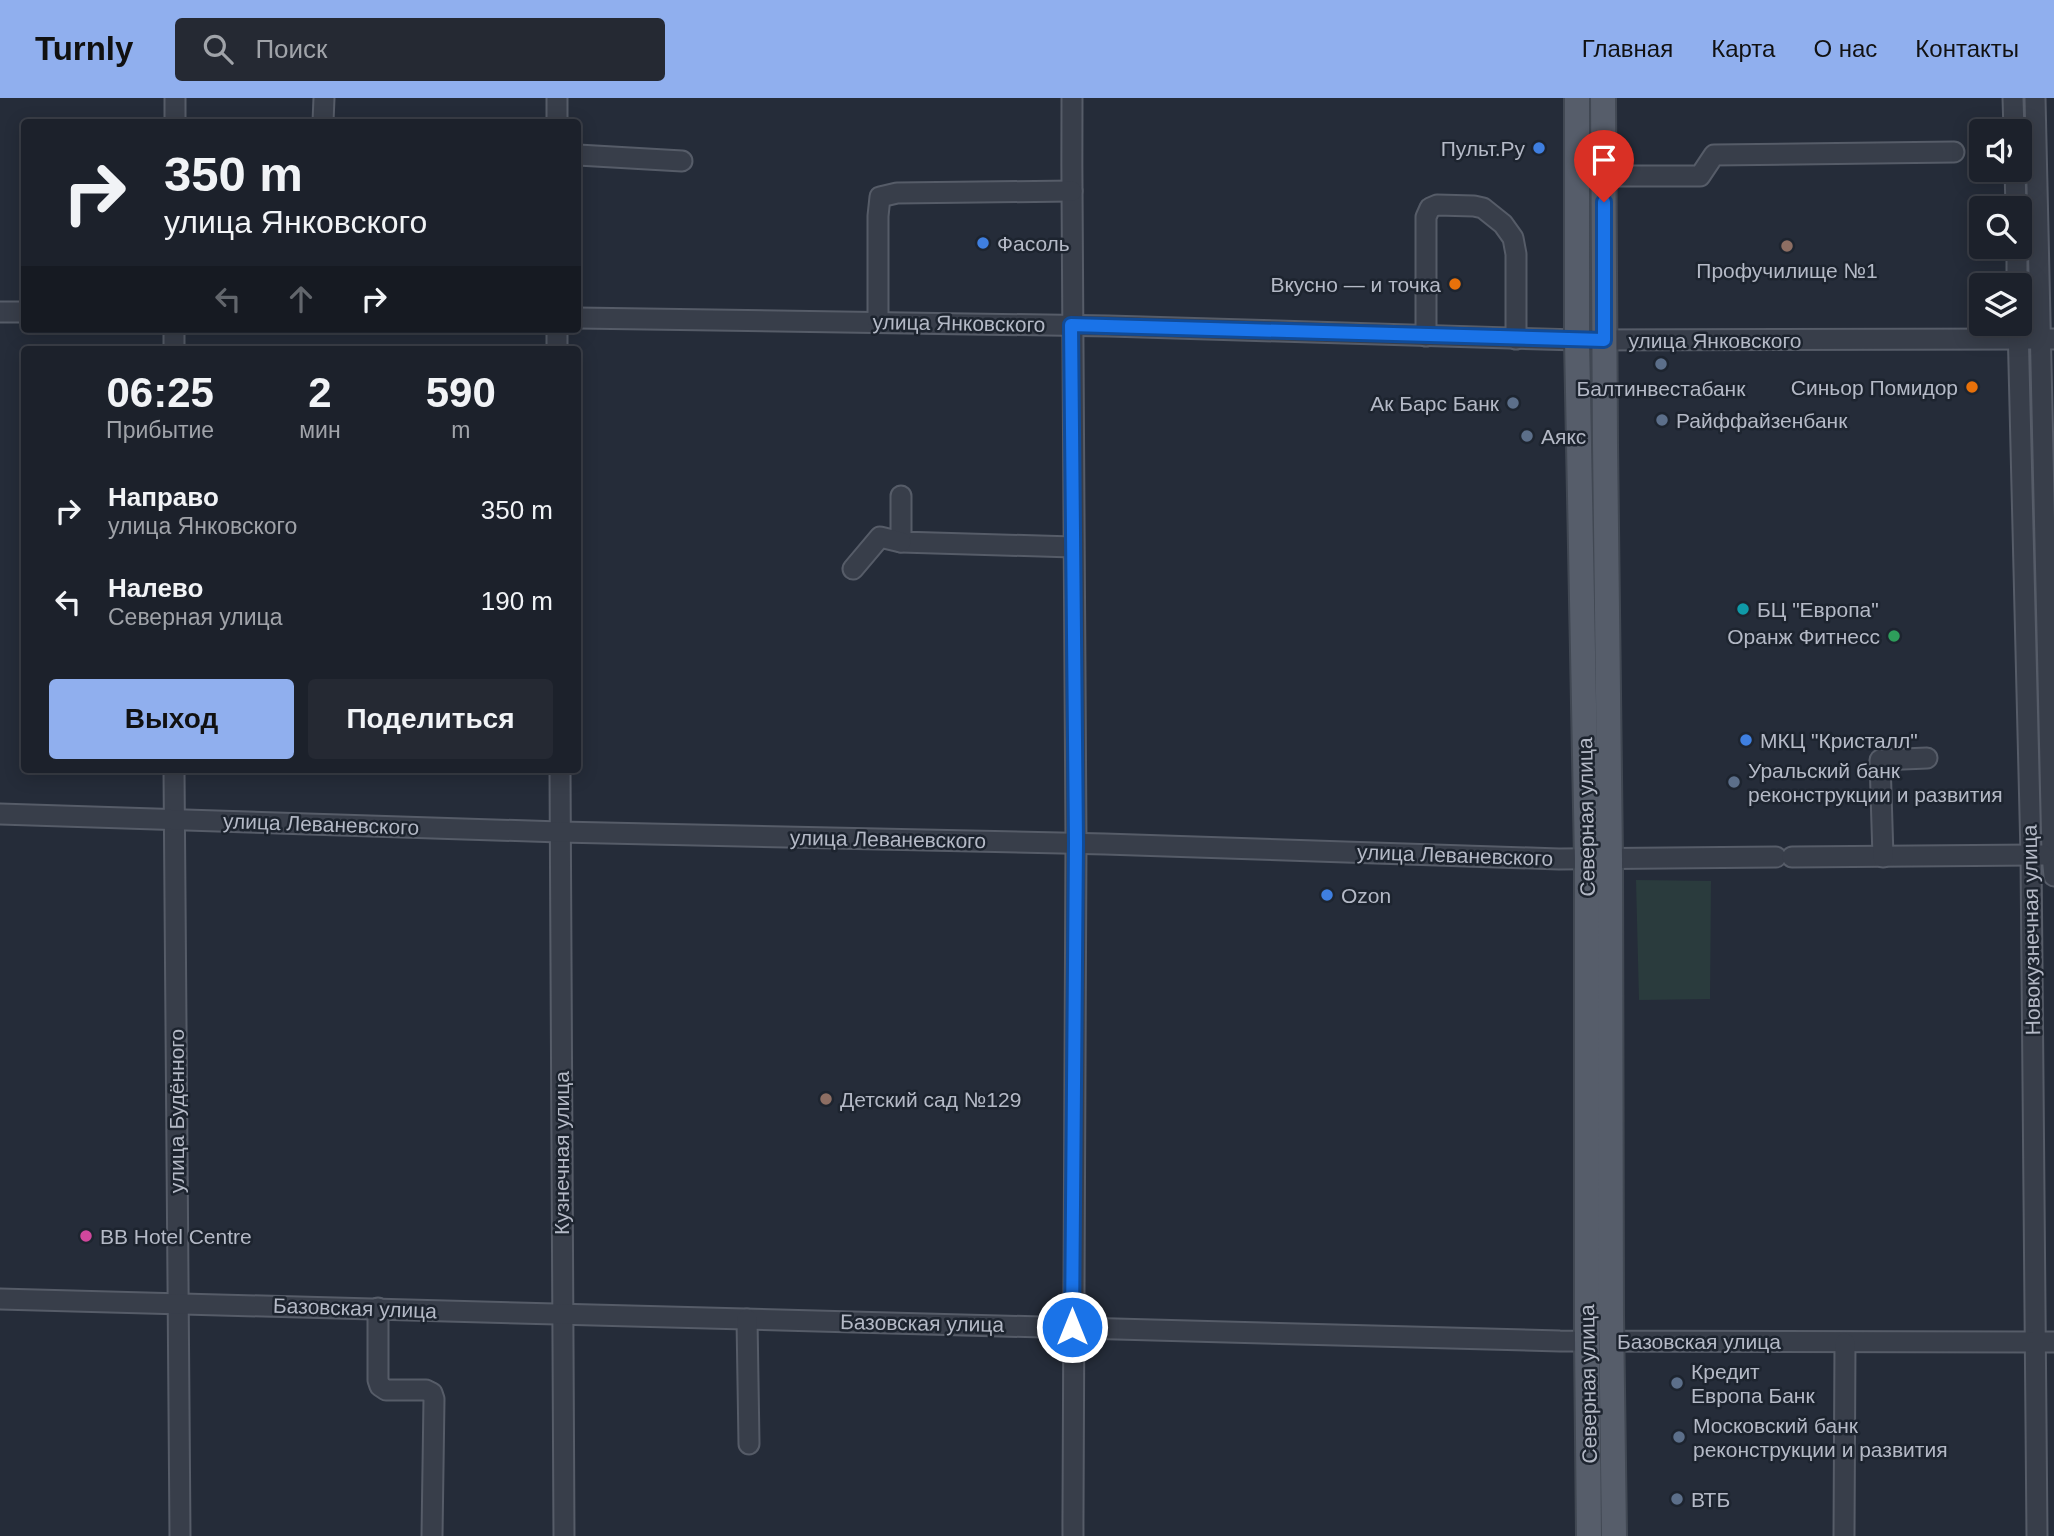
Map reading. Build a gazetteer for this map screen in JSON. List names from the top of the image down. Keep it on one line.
{"streets":{"main road":["Северная улица"],"street":["улица Янковского","улица Леваневского","Новокузнечная улица","улица Будённого","Кузнечная улица","Базовская улица"]},"crossings":[["улица Янковского","Северная улица"],["Северная улица","улица Леваневского"],["Северная улица","Базовская улица"],["улица Леваневского","Новокузнечная улица"],["улица Леваневского","улица Будённого"],["улица Леваневского","Кузнечная улица"],["Новокузнечная улица","Базовская улица"],["улица Будённого","Базовская улица"],["Кузнечная улица","Базовская улица"]],"places":["Пульт.Ру","Фасоль","Профучилище №1","Вкусно — и точка","Балтинвестабанк","Синьор Помидор","Ак Барс Банк","Райффайзенбанк","Аякс","БЦ \"Европа\"","Оранж Фитнесс","МКЦ \"Кристалл\"","Уральский банк реконструкции и развития","Ozon","Детский сад №129","BB Hotel Centre","Кредит Европа Банк","Московский банк реконструкции и развития","ВТБ"],"page":{"header":"Turnly","search":"Поиск","nav":["Главная","Карта","О нас","Контакты"],"turn":["350 m","улица Янковского"],"eta":["06:25","Прибытие","2","мин","590","m"],"list":[{"name":"Направо","note":"улица Янковского","value":"350 m"},{"name":"Налево","note":"Северная улица","value":"190 m"}],"buttons":["Выход","Поделиться"]}}
